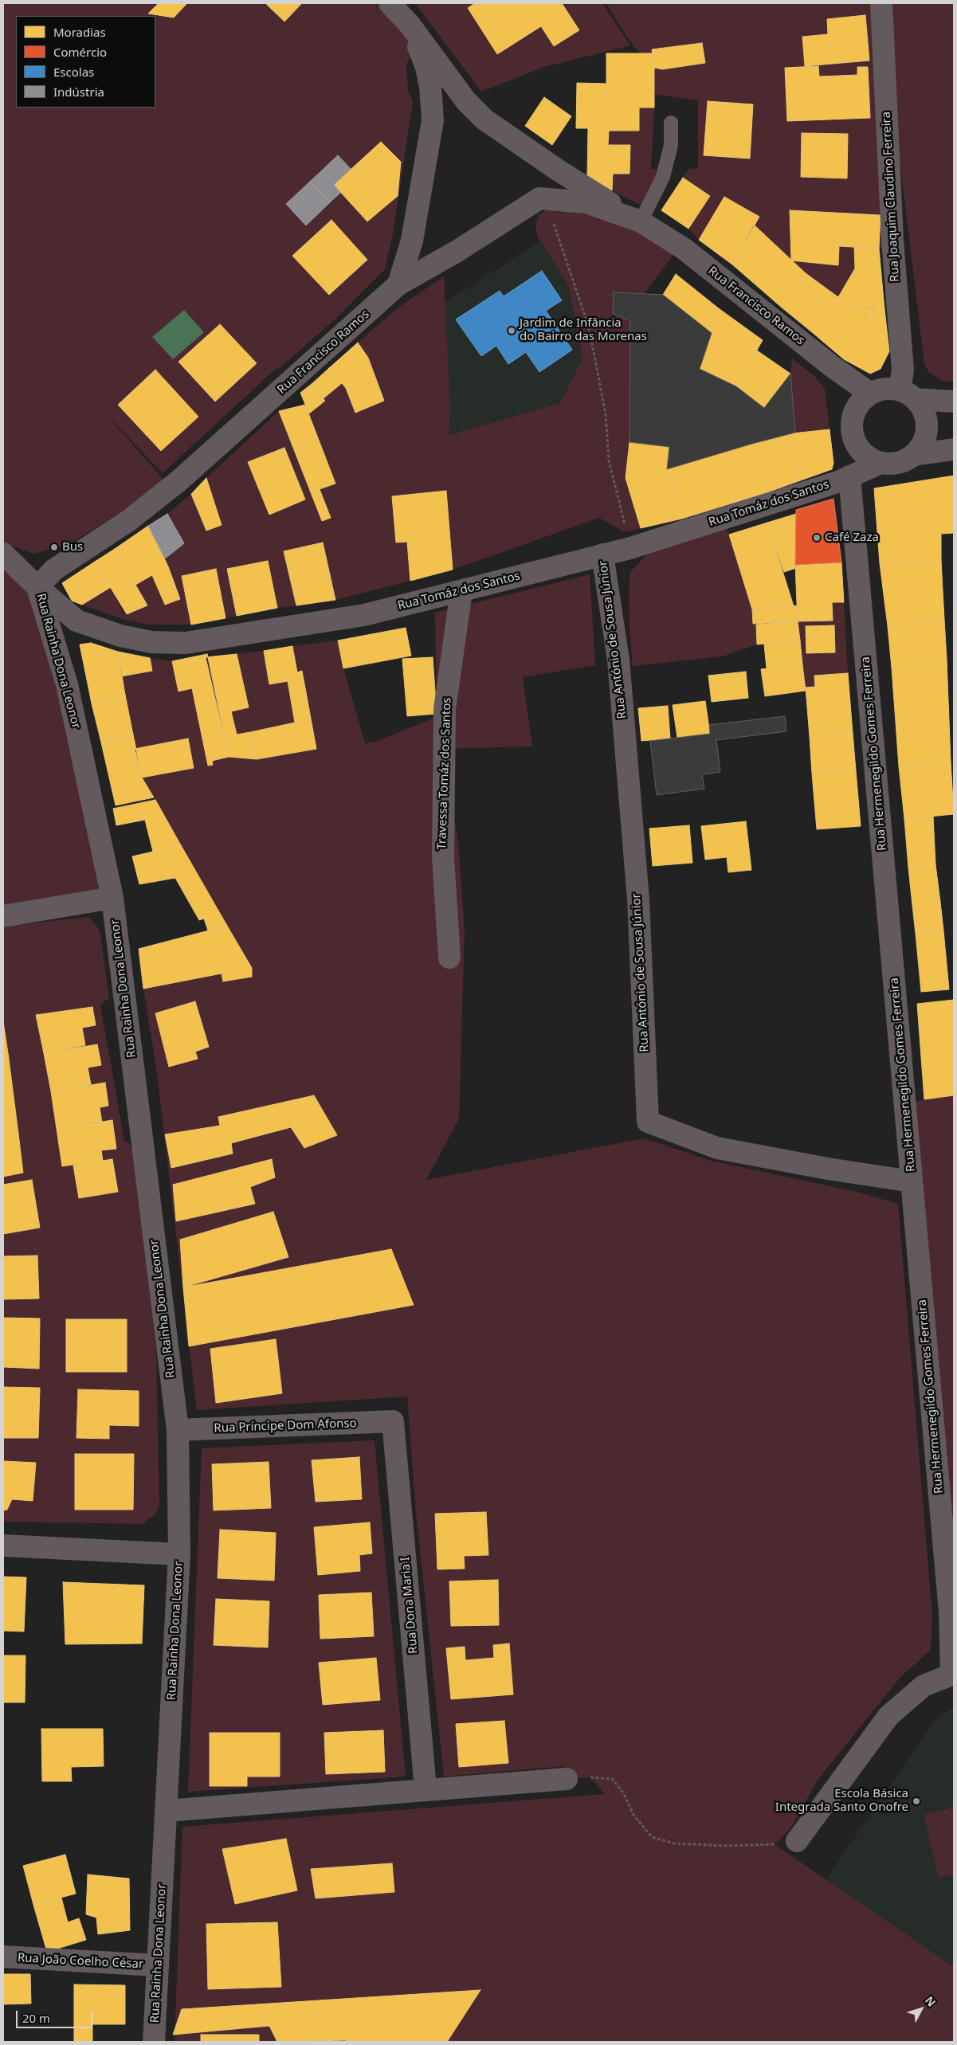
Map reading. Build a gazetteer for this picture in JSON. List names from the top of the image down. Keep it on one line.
{"streets":{"street":["Rua Joaquim Claudino Ferreira","Rua Francisco Ramos","Rua Tomáz dos Santos","Rua António de Sousa Júnior","Rua Rainha Dona Leonor","Rua Hermenegildo Gomes Ferreira","Travessa Tomáz dos Santos","Rua Príncipe Dom Afonso","Rua Dona Maria I","Rua João Coelho César"]},"crossings":[["Rua Joaquim Claudino Ferreira","Rua Francisco Ramos"],["Rua Joaquim Claudino Ferreira","Rua Tomáz dos Santos"],["Rua Francisco Ramos","Rua Tomáz dos Santos"],["Rua Francisco Ramos","Rua Rainha Dona Leonor"],["Rua Tomáz dos Santos","Rua António de Sousa Júnior"],["Rua Tomáz dos Santos","Rua Rainha Dona Leonor"],["Rua Tomáz dos Santos","Rua Hermenegildo Gomes Ferreira"],["Rua Tomáz dos Santos","Travessa Tomáz dos Santos"],["Rua António de Sousa Júnior","Rua Hermenegildo Gomes Ferreira"],["Rua Rainha Dona Leonor","Rua Príncipe Dom Afonso"],["Rua Rainha Dona Leonor","Rua João Coelho César"],["Rua Príncipe Dom Afonso","Rua Dona Maria I"]],"places":["Jardim de Infância do Bairro das Morenas","Café Zaza","Bus","Escola Básica Integrada Santo Onofre"],"legend":["Moradias","Comércio","Escolas","Indústria"],"scale_bar":"20 m","north":"top right"}
